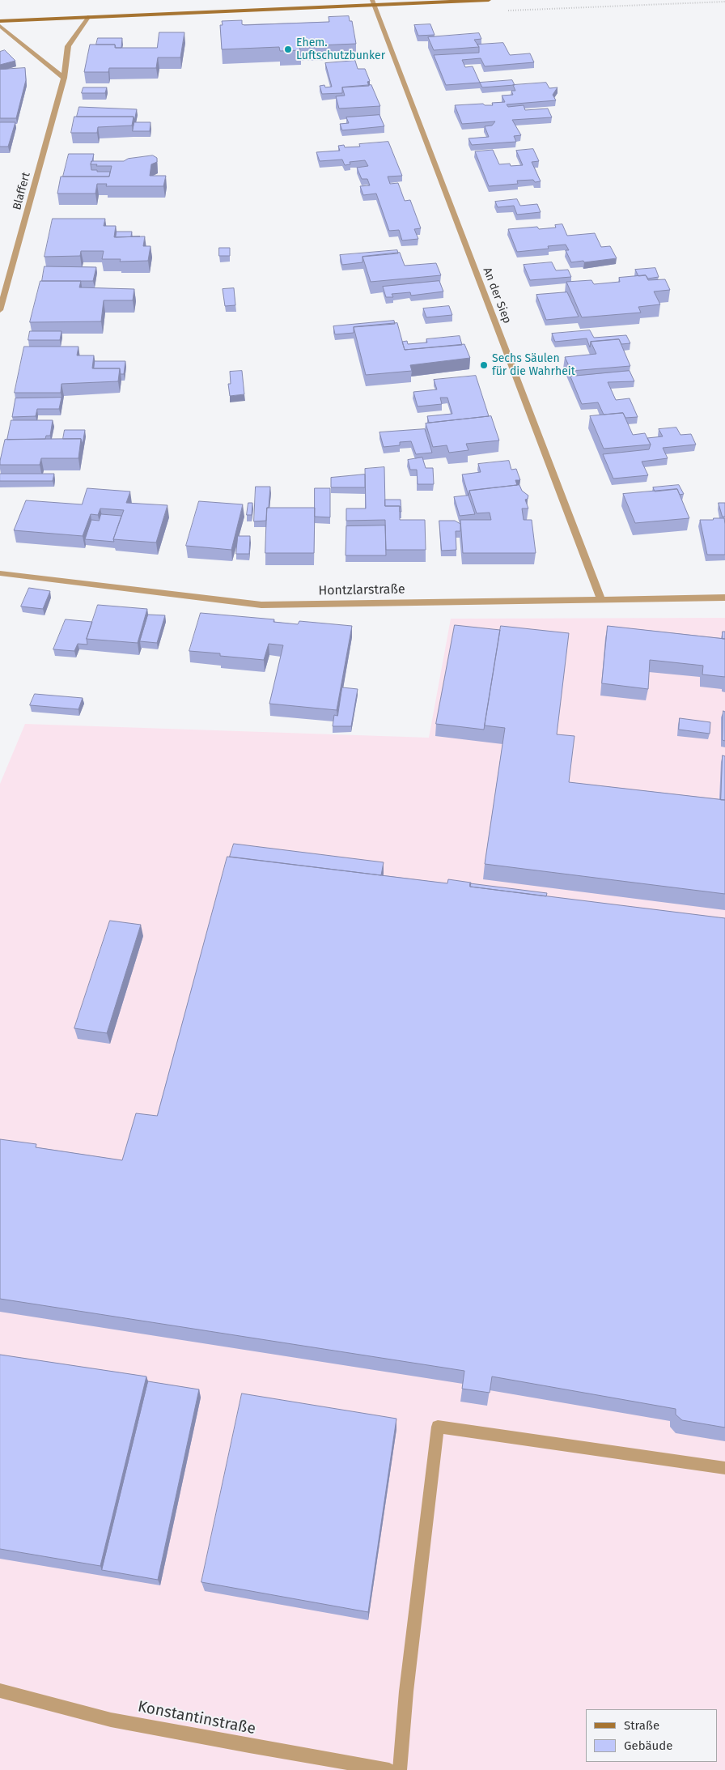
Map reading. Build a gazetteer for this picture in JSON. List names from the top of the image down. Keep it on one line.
{"streets":{"street":["Blaffert","An der Siep","Hontzlarstraße","Konstantinstraße"]},"crossings":[["An der Siep","Hontzlarstraße"]],"places":["Ehem. Luftschutzbunker","Sechs Säulen für die Wahrheit"],"legend":["Straße","Gebäude"]}
